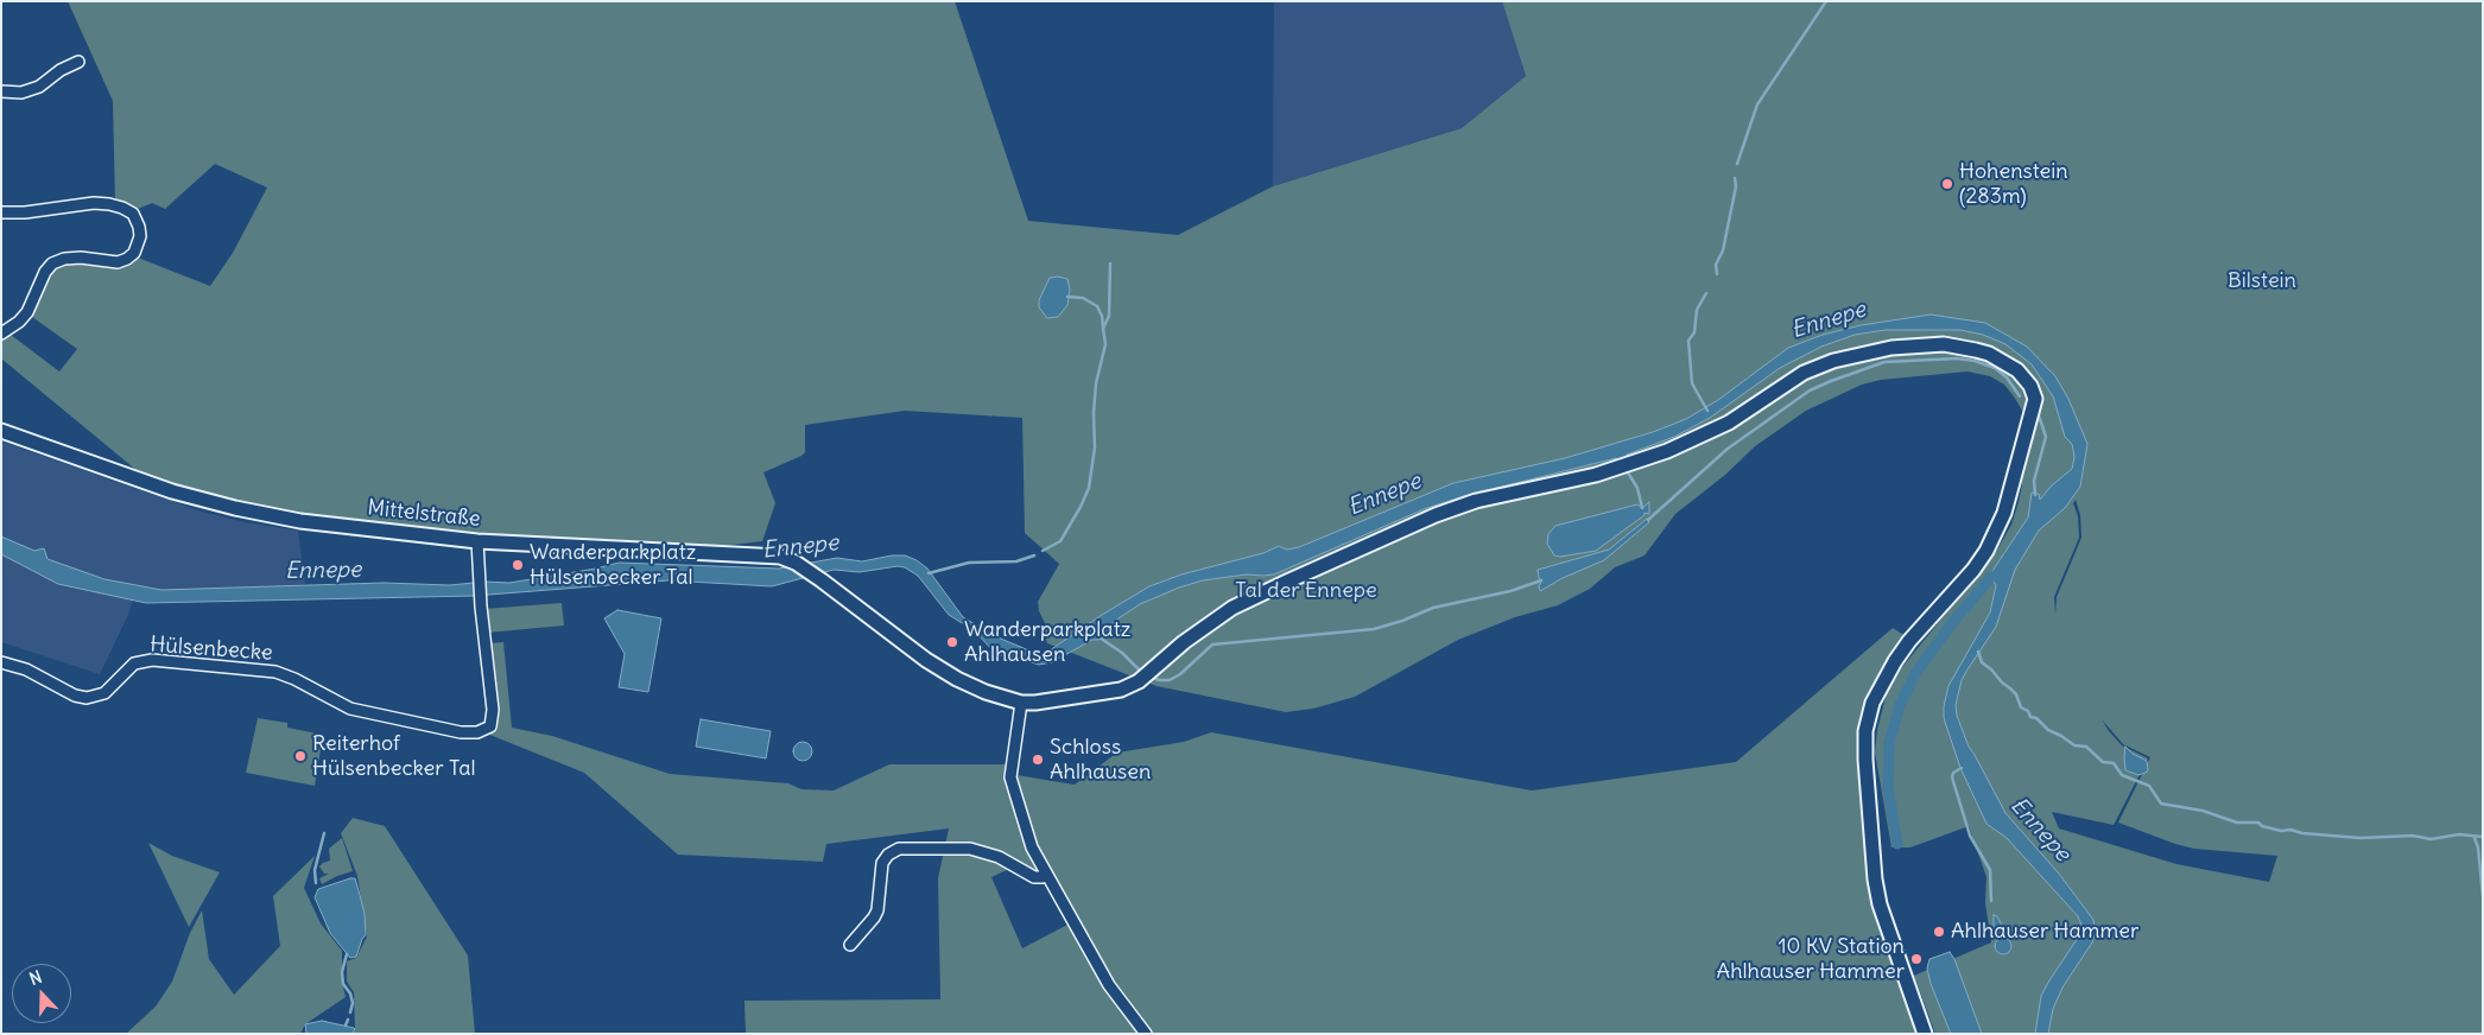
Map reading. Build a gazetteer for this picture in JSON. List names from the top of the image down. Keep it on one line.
{"streets":{"street":["Mittelstraße","Hülsenbecke"]},"crossings":[["Mittelstraße","Hülsenbecke"]],"water":["Ennepe"],"parks":["Bilstein","Tal der Ennepe"],"places":["Hohenstein (283m)","Wanderparkplatz Hülsenbecker Tal","Wanderparkplatz Ahlhausen","Reiterhof Hülsenbecker Tal","Schloss Ahlhausen","Ahlhauser Hammer","10 KV Station Ahlhauser Hammer"],"north":"top"}
